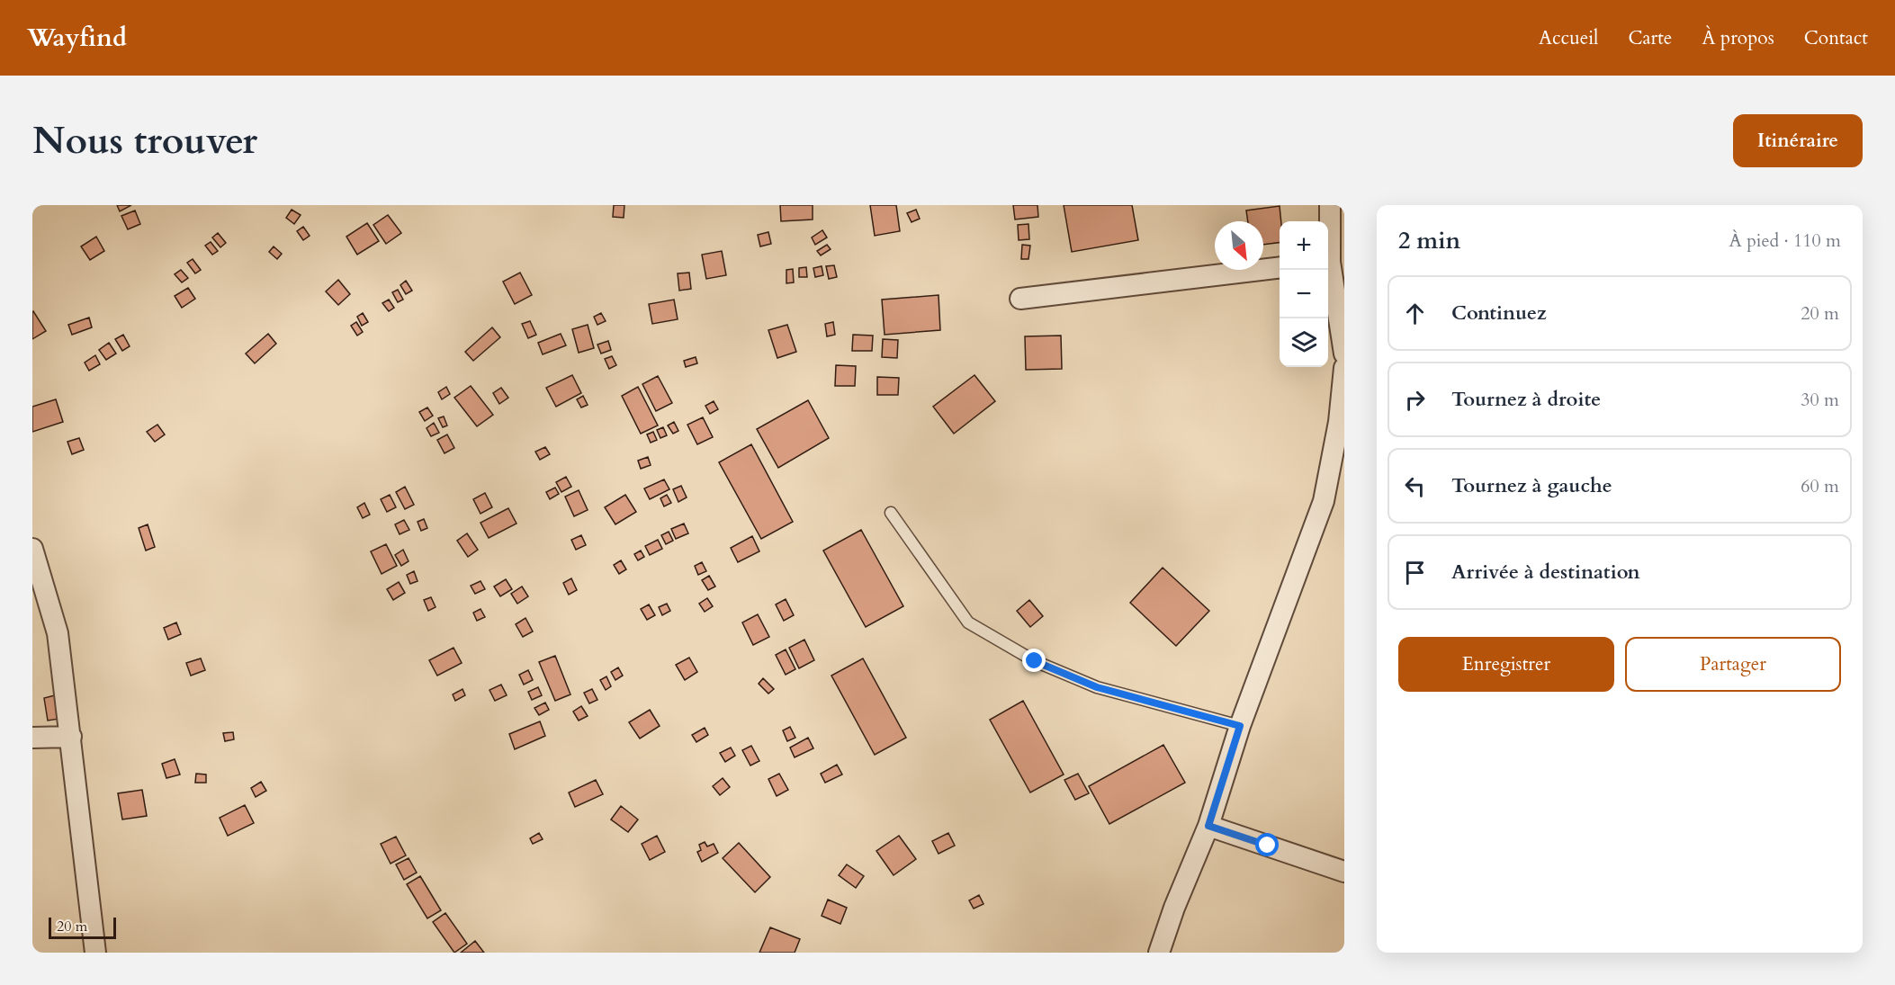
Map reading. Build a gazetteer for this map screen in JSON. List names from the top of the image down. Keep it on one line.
{"scale_bar":"20 m","north":"bottom right","page":{"header":"Wayfind","nav":["Accueil","Carte","À propos","Contact"],"buttons":["Itinéraire",["Enregistrer","Partager"]],"title":"Nous trouver","heading":["2 min","À pied · 110 m"],"map_buttons":["+","−"],"list":[["Continuez","20 m"],["Tournez à droite","30 m"],["Tournez à gauche","60 m"],"Arrivée à destination"],"scale":"20 m"}}
